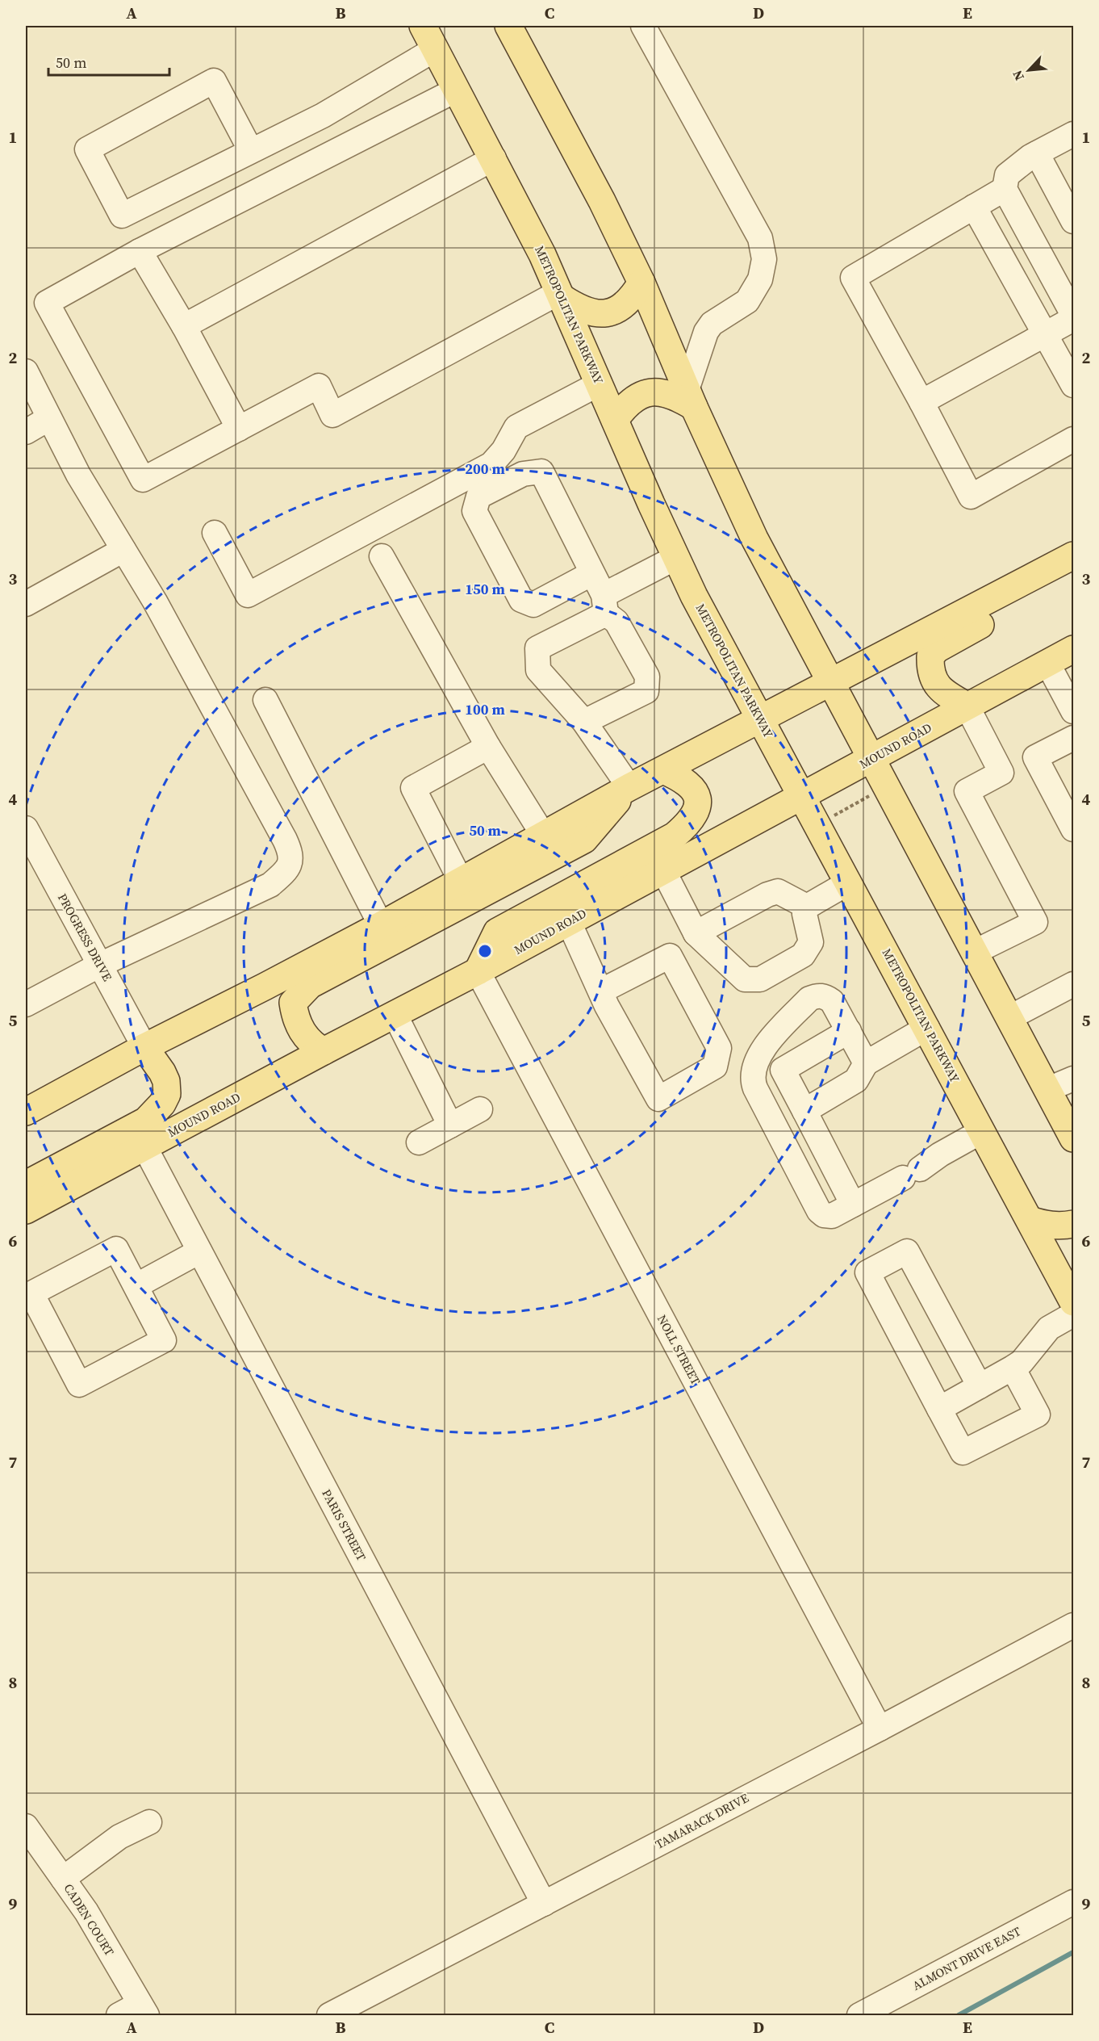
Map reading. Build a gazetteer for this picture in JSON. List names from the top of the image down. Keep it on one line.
{"streets":{"main road":["METROPOLITAN PARKWAY","MOUND ROAD"],"street":["PROGRESS DRIVE","NOLL STREET","PARIS STREET","TAMARACK DRIVE","CADEN COURT","ALMONT DRIVE EAST"]},"crossings":[["METROPOLITAN PARKWAY","MOUND ROAD"],["MOUND ROAD","NOLL STREET"],["MOUND ROAD","PARIS STREET"],["NOLL STREET","TAMARACK DRIVE"],["PARIS STREET","TAMARACK DRIVE"]],"scale_bar":"50 m","north":"bottom left","grid":{"columns":["A","B","C","D","E"],"rows":["1","2","3","4","5","6","7","8","9"]},"rings":["200 m","150 m","100 m","50 m"]}
